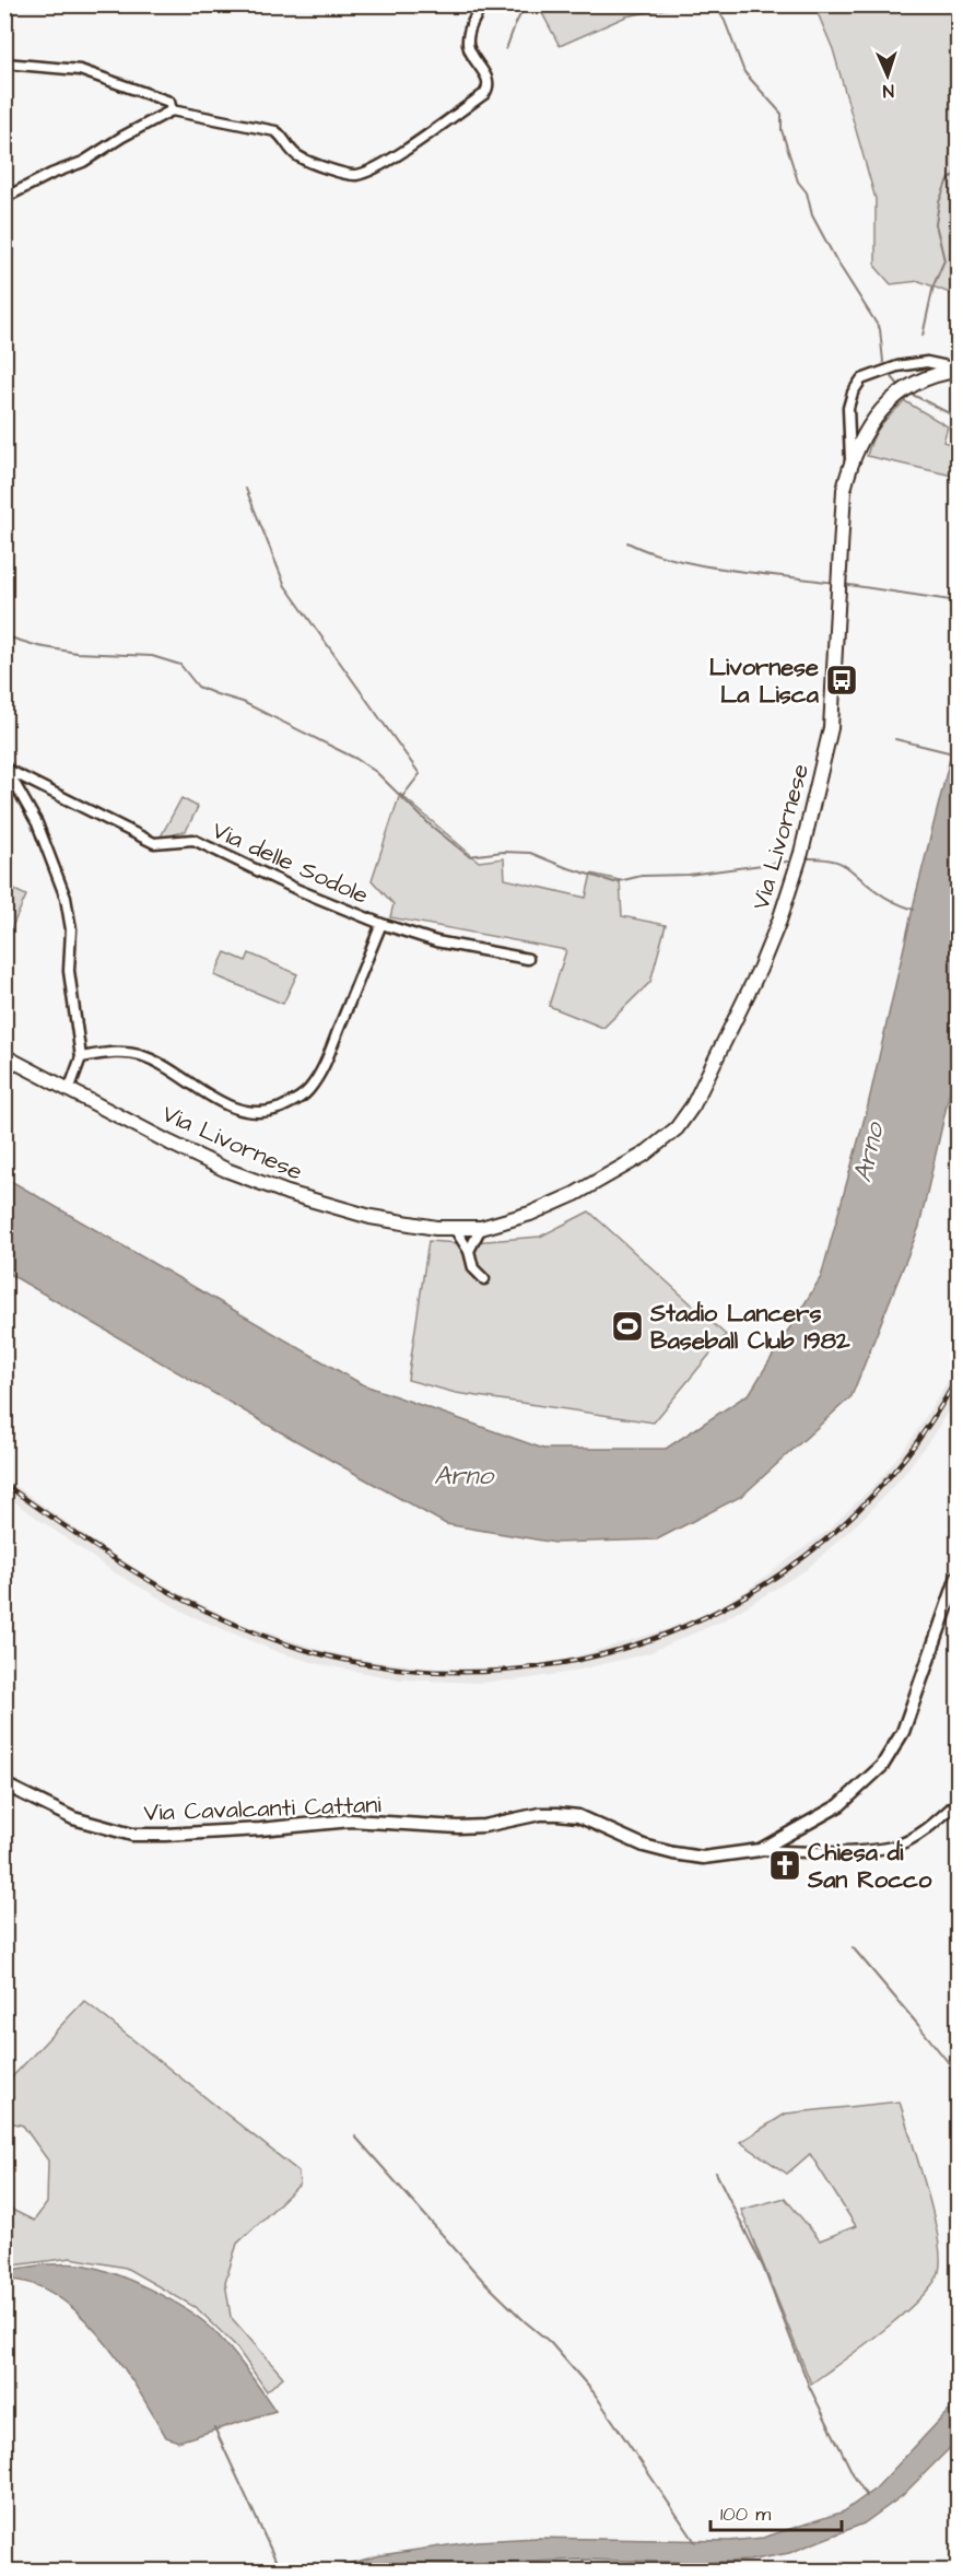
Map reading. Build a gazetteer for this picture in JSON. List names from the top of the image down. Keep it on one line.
{"streets":{"main road":["Via Livornese"],"street":["Via delle Sodole","Via Cavalcanti Cattani"]},"water":["Arno"],"places":{"bus stop":["Livornese La Lisca"],"sports":["Stadio Lancers Baseball Club 1982"],"church":["Chiesa di San Rocco"]},"scale_bar":"100 m","north":"bottom"}
